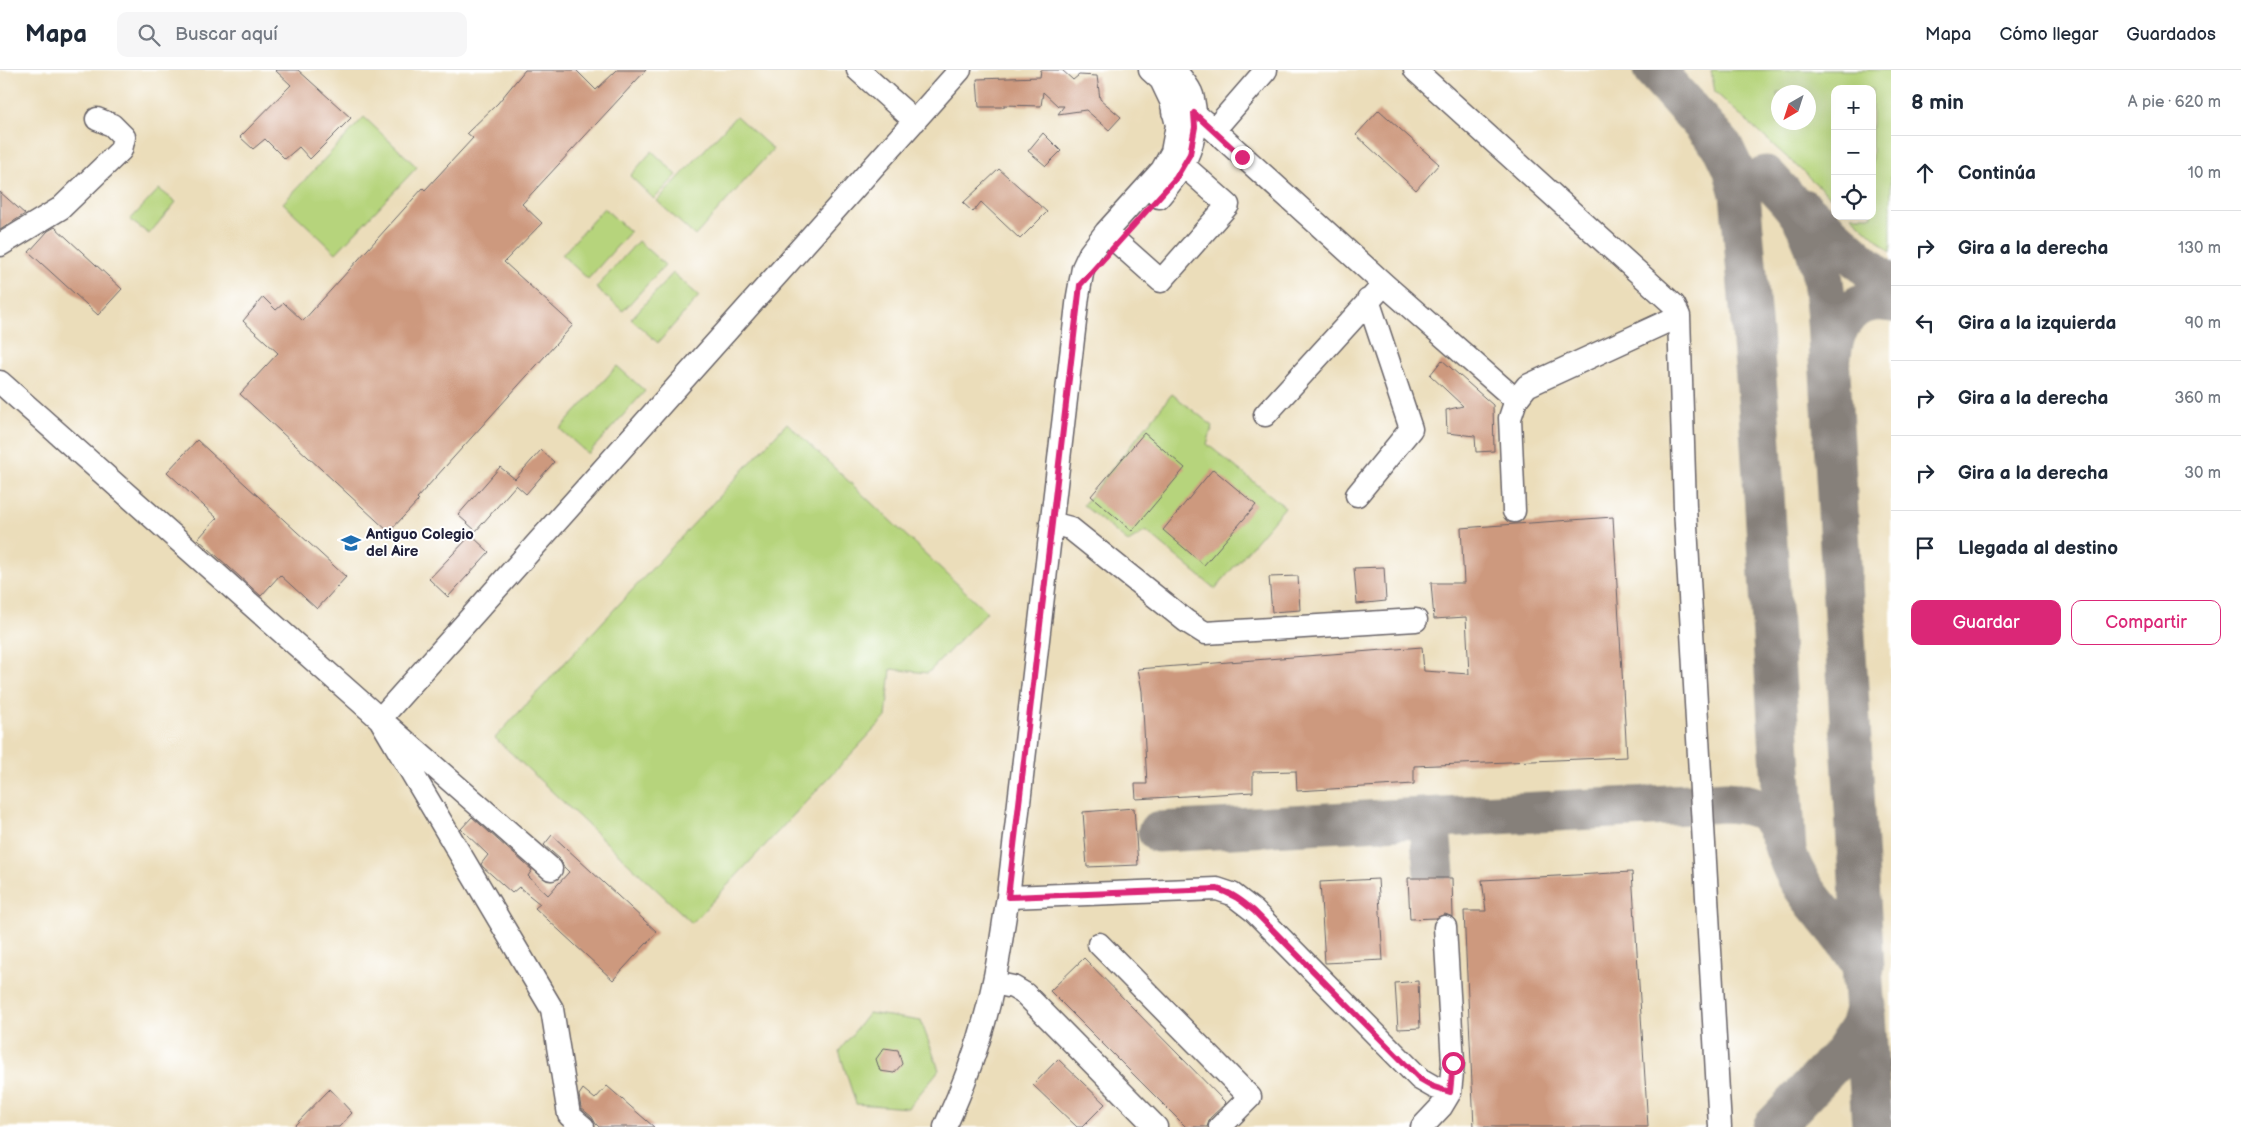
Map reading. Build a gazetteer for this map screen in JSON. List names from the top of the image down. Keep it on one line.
{"places":{"school or university":["Antiguo Colegio del Aire"]},"north":"bottom left","page":{"header":"Mapa","search":"Buscar aquí","nav":["Mapa","Cómo llegar","Guardados"],"heading":["8 min","A pie · 620 m"],"map_buttons":["+","−"],"list":[["Continúa","10 m"],["Gira a la derecha","130 m"],["Gira a la izquierda","90 m"],["Gira a la derecha","360 m"],["Gira a la derecha","30 m"],"Llegada al destino"],"buttons":["Guardar","Compartir"]}}
